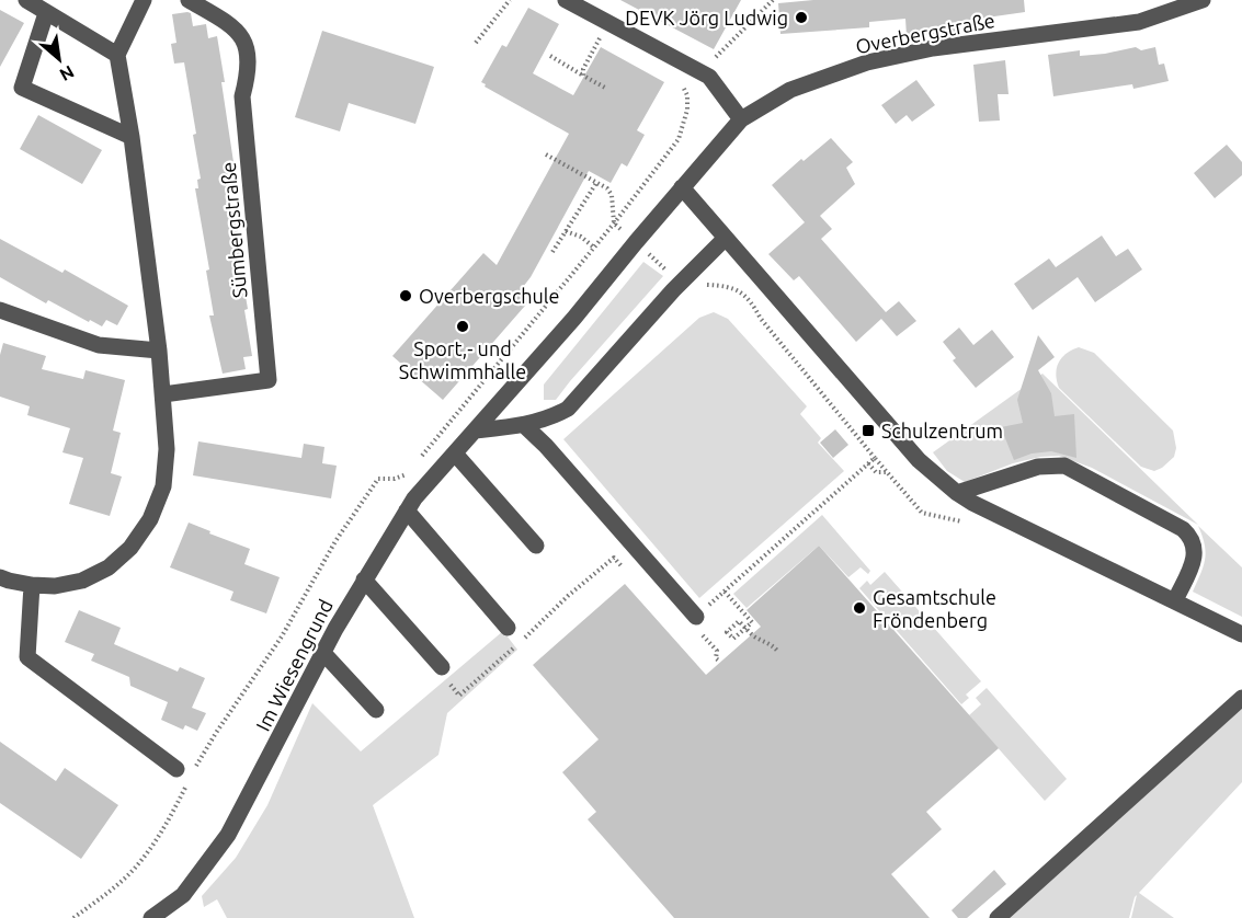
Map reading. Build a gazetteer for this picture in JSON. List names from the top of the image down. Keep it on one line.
{"streets":{"street":["Overbergstraße","Sümbergstraße","Im Wiesengrund"]},"crossings":[["Overbergstraße","Im Wiesengrund"]],"places":{"other":["DEVK Jörg Ludwig","Overbergschule","Sport,- und Schwimmhalle","Gesamtschule Fröndenberg"],"transit":["Schulzentrum"]},"north":"bottom right"}
